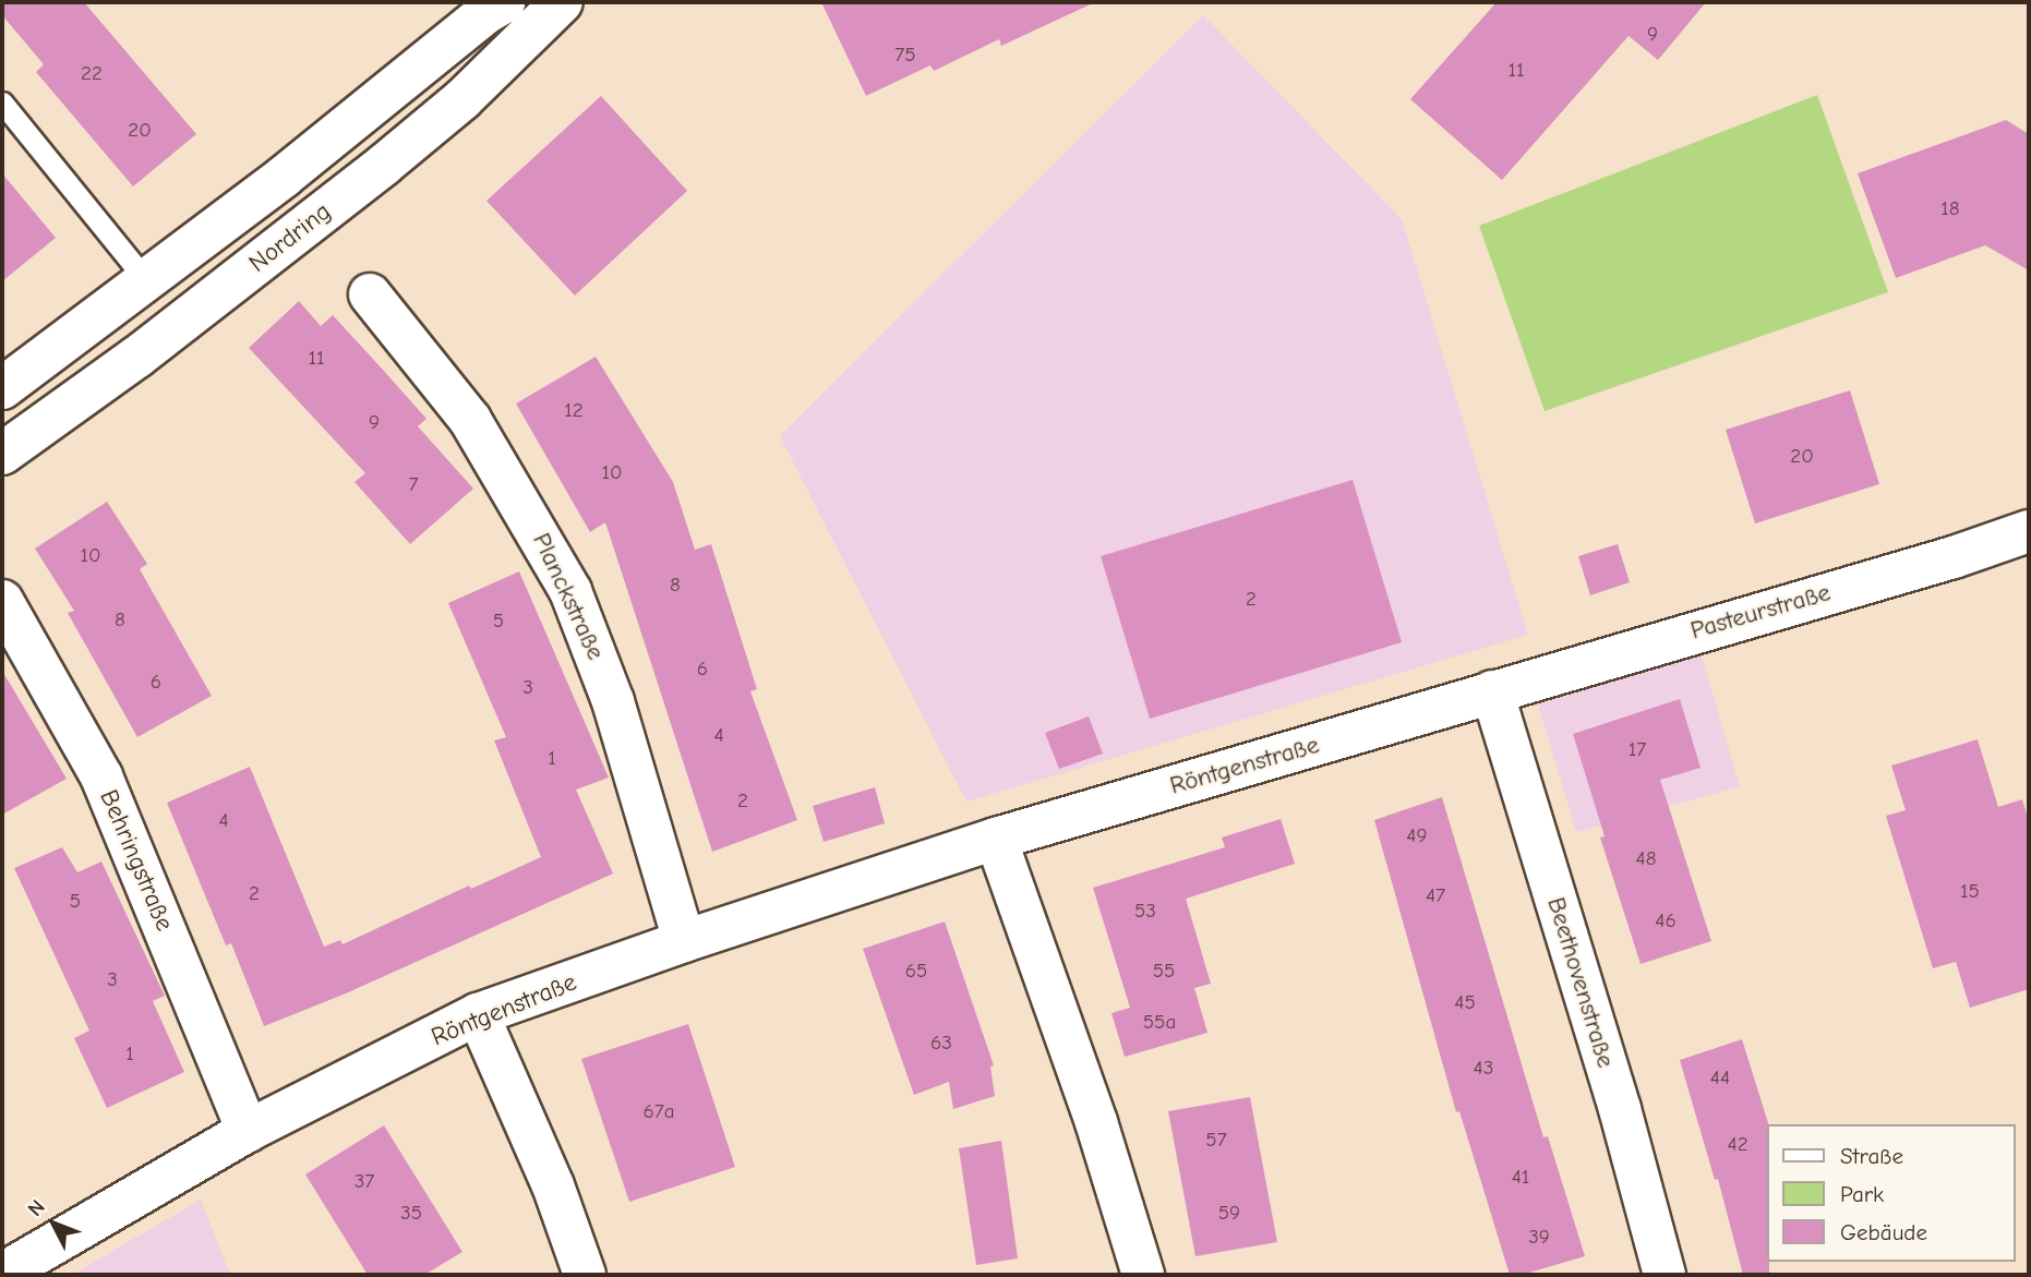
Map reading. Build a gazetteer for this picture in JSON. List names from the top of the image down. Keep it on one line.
{"streets":{"street":["Nordring","Planckstraße","Pasteurstraße","Röntgenstraße","Behringstraße","Beethovenstraße"]},"crossings":[["Planckstraße","Röntgenstraße"],["Pasteurstraße","Röntgenstraße"],["Pasteurstraße","Beethovenstraße"],["Röntgenstraße","Behringstraße"],["Röntgenstraße","Beethovenstraße"]],"house_numbers":["9","75","11","22","20","18","11","12","9","20","10","7","10","8","2","8","5","6","6","3","4","17","1","2","4","49","48","15","2","47","5","53","46","65","55","3","45","55a","63","1","43","44","67a","57","42","41","37","35","59","39"],"legend":["Straße","Park","Gebäude"],"north":"top left"}
